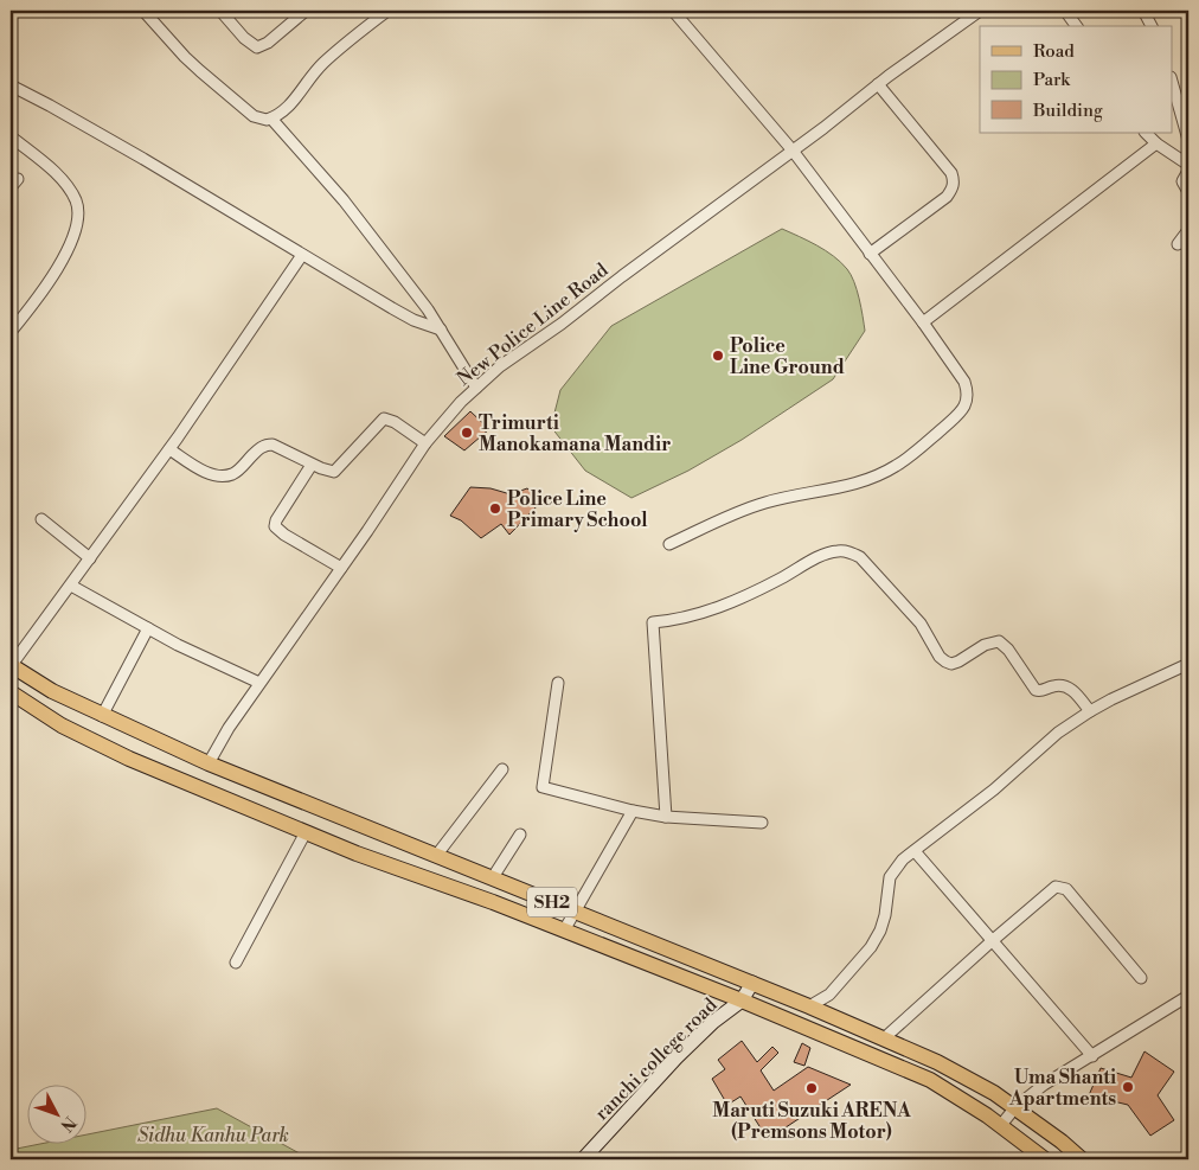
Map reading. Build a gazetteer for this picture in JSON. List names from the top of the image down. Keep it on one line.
{"streets":{"main road":["SH2"],"street":["New Police Line Road","ranchi college road"]},"crossings":[["New Police Line Road","SH2"],["SH2","ranchi college road"]],"parks":["Sidhu Kanhu Park"],"places":["Police Line Ground","Trimurti Manokamana Mandir","Police Line Primary School","Uma Shanti Apartments","Maruti Suzuki ARENA (Premsons Motor)"],"legend":["Road","Park","Building"],"north":"bottom right"}
